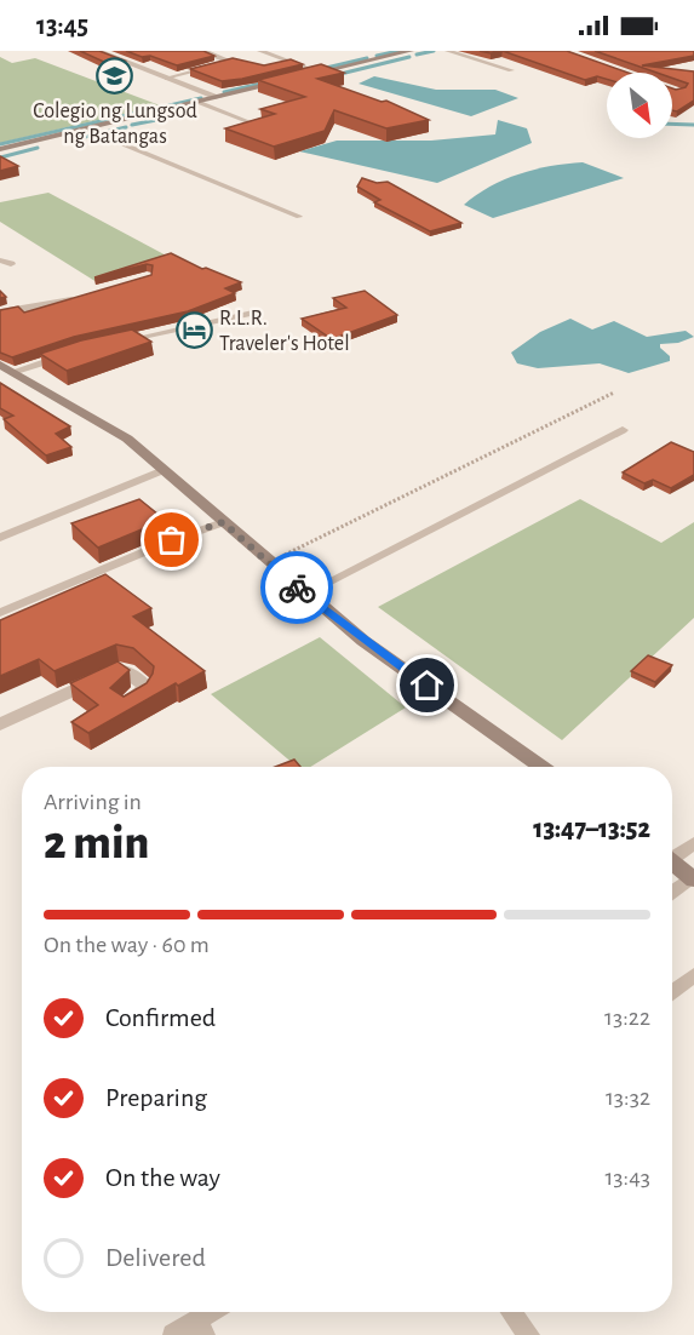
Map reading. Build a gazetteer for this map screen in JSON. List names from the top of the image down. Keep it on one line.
{"places":{"school or university":["Colegio ng Lungsod ng Batangas"],"hotel":["R.L.R. Traveler's Hotel"]},"north":"bottom right","page":{"status":"13:45","heading":["2 min","Arriving in","13:47–13:52"],"bar":"On the way · 60 m","list":[["Confirmed","13:22"],["Preparing","13:32"],["On the way","13:43"],"Delivered"]}}
